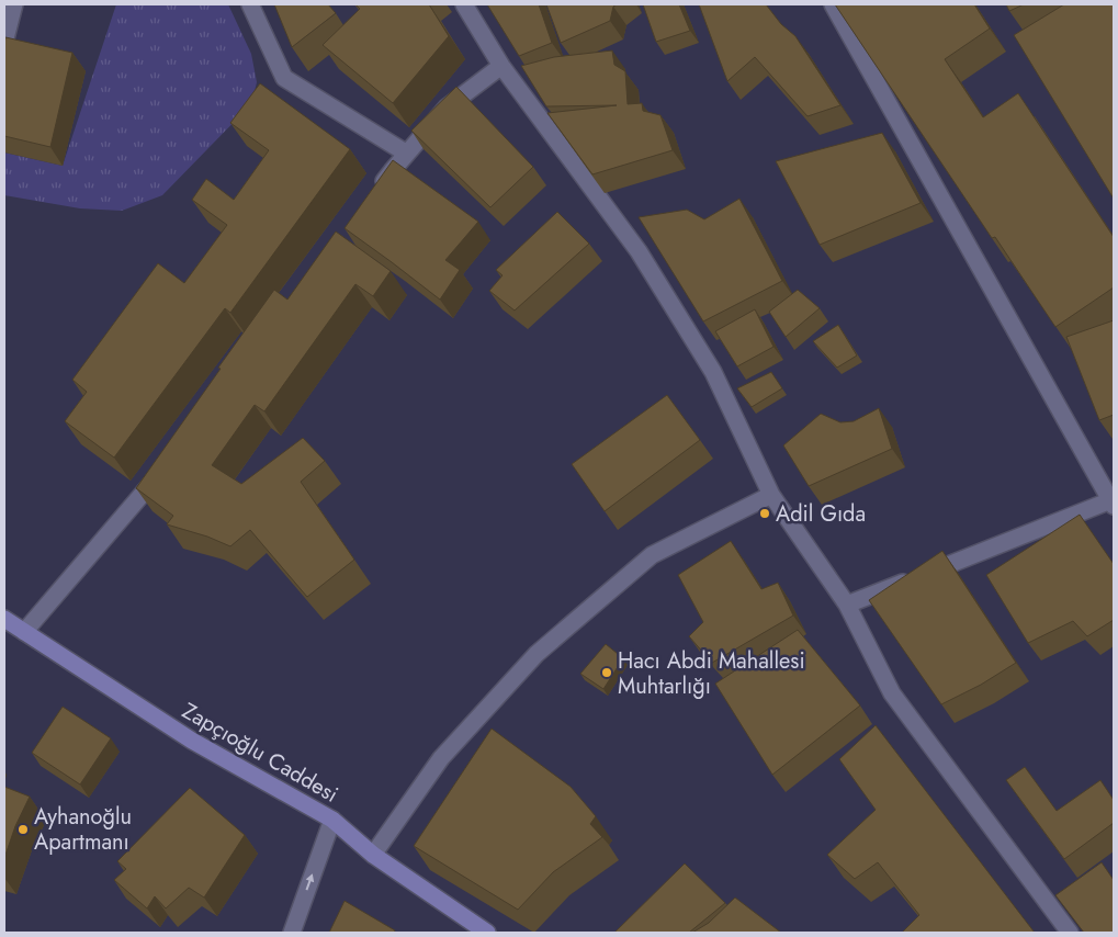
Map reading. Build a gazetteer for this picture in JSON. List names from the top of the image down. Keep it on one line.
{"streets":{"main road":["Zapçıoğlu Caddesi"]},"places":["Adil Gıda","Hacı Abdi Mahallesi Muhtarlığı","Ayhanoğlu Apartmanı"]}
